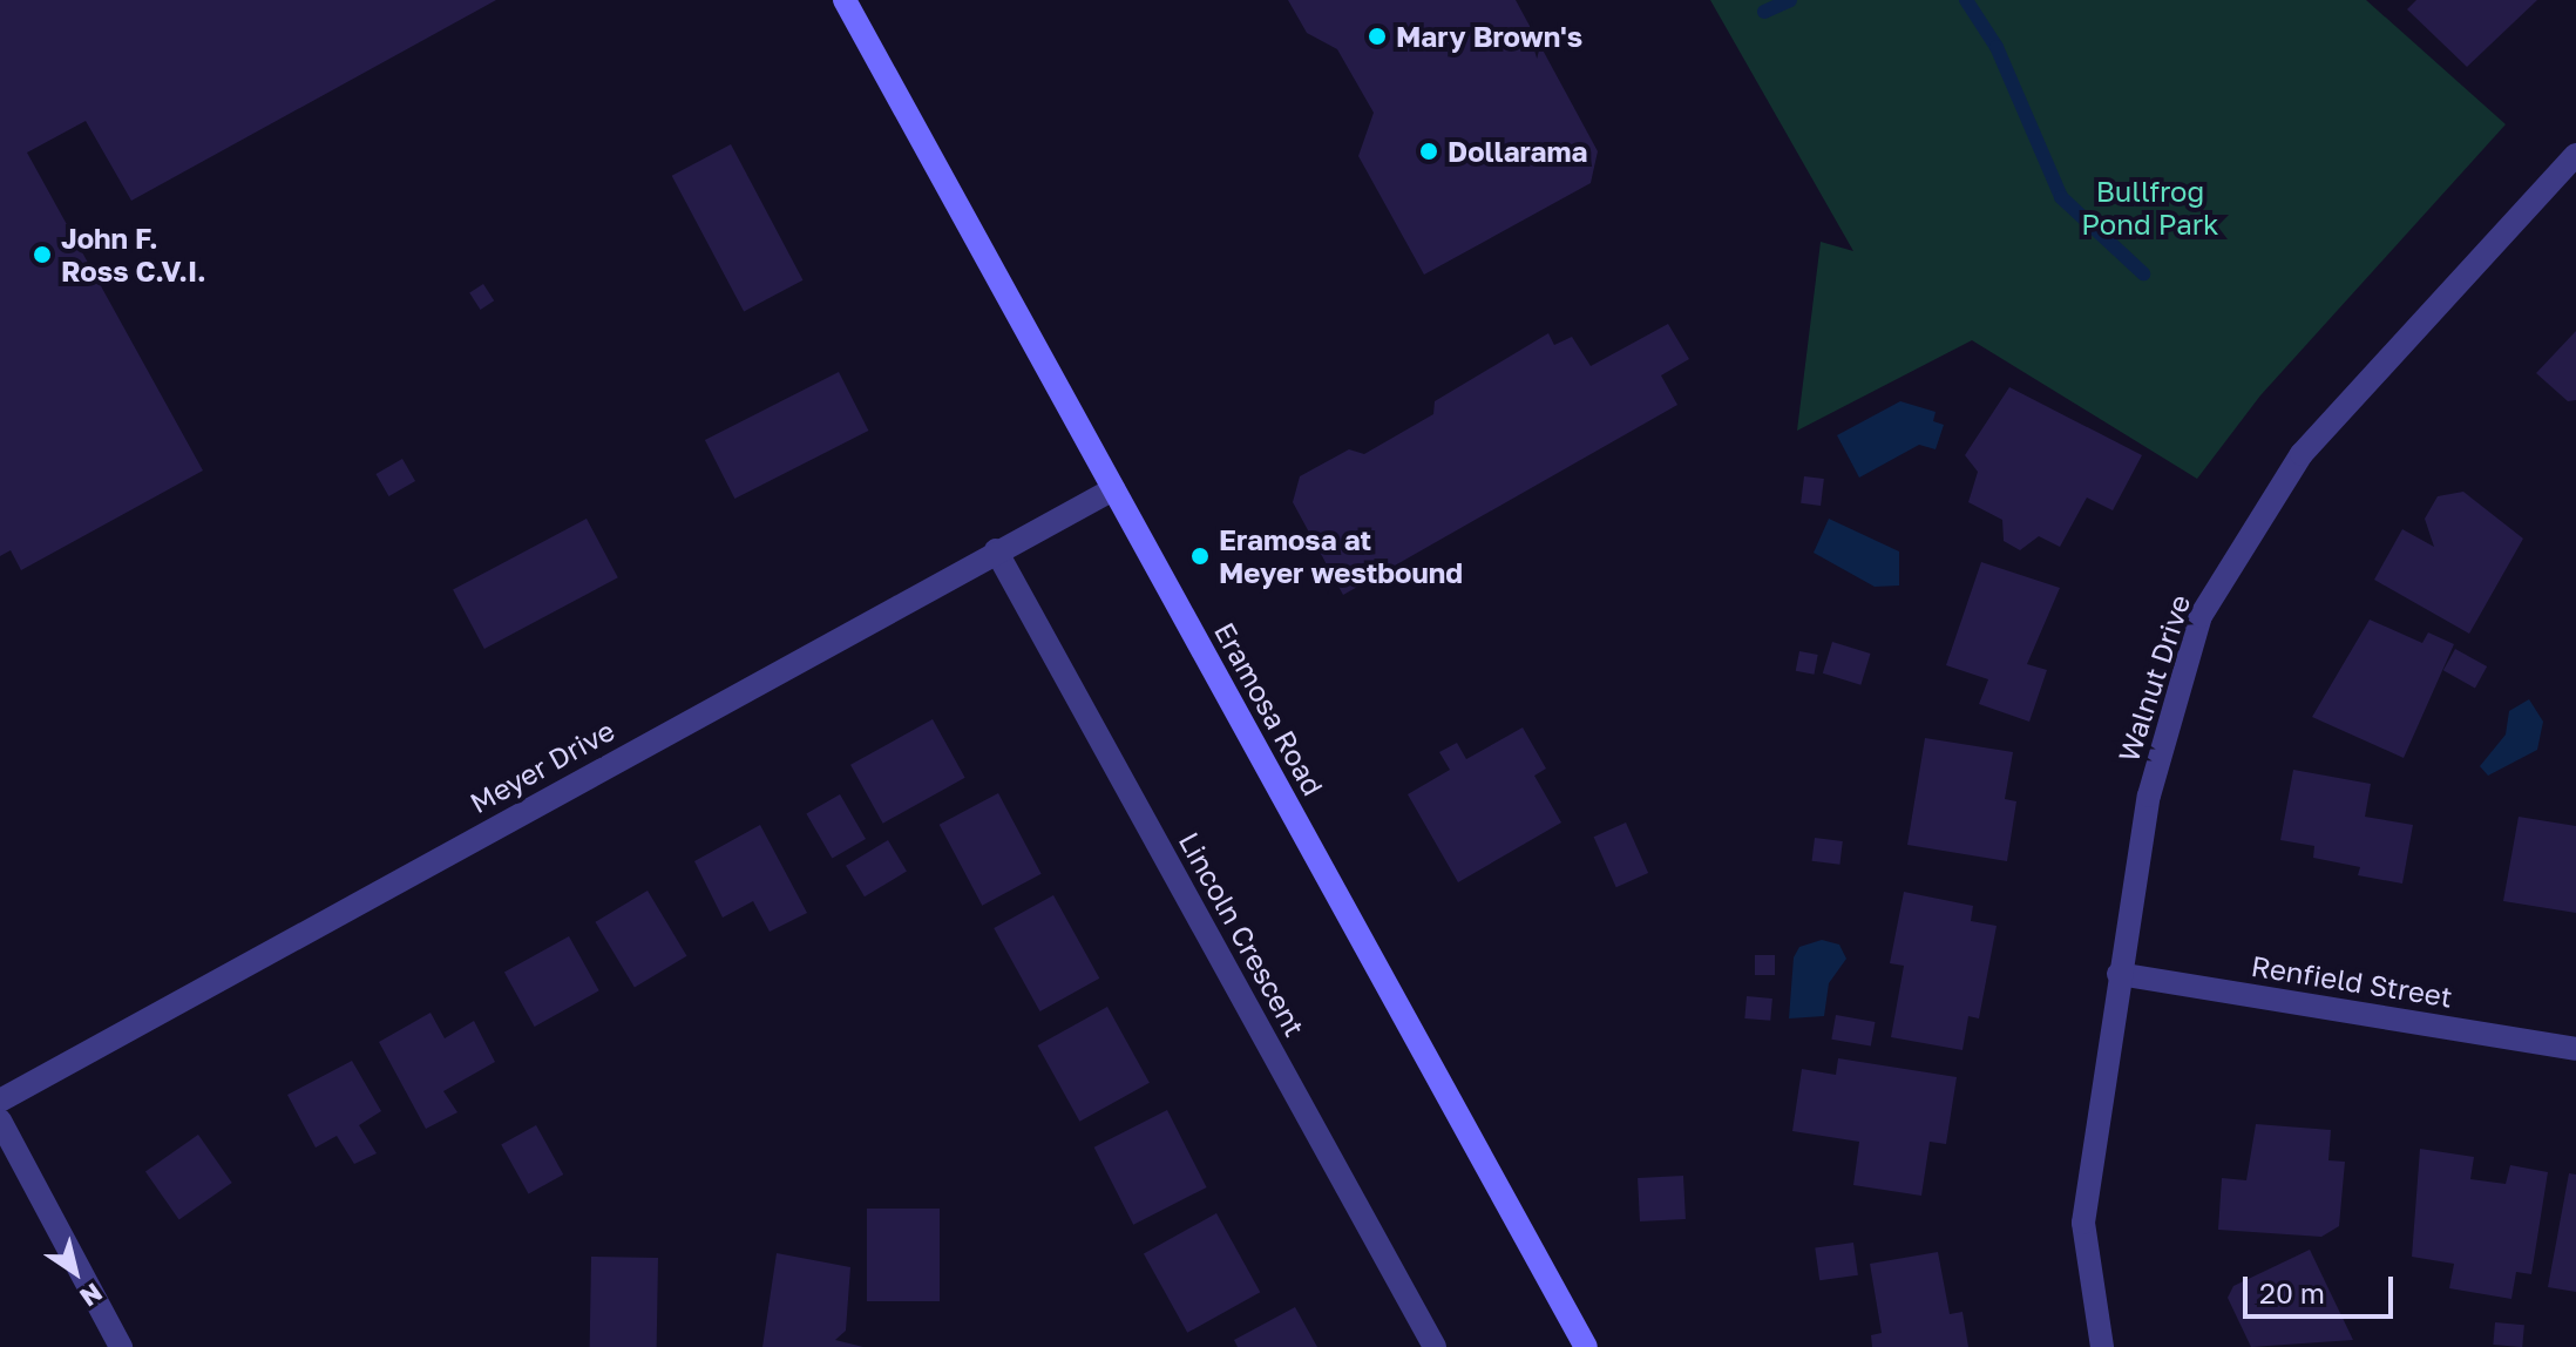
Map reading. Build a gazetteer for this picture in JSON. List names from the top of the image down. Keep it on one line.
{"streets":{"main road":["Eramosa Road"],"street":["Walnut Drive","Meyer Drive","Lincoln Crescent","Renfield Street"]},"crossings":[["Walnut Drive","Renfield Street"],["Eramosa Road","Meyer Drive"],["Meyer Drive","Lincoln Crescent"]],"parks":["Bullfrog Pond Park"],"places":["Mary Brown's","Dollarama","John F. Ross C.V.I.","Eramosa at Meyer westbound"],"scale_bar":"20 m","north":"bottom right"}
